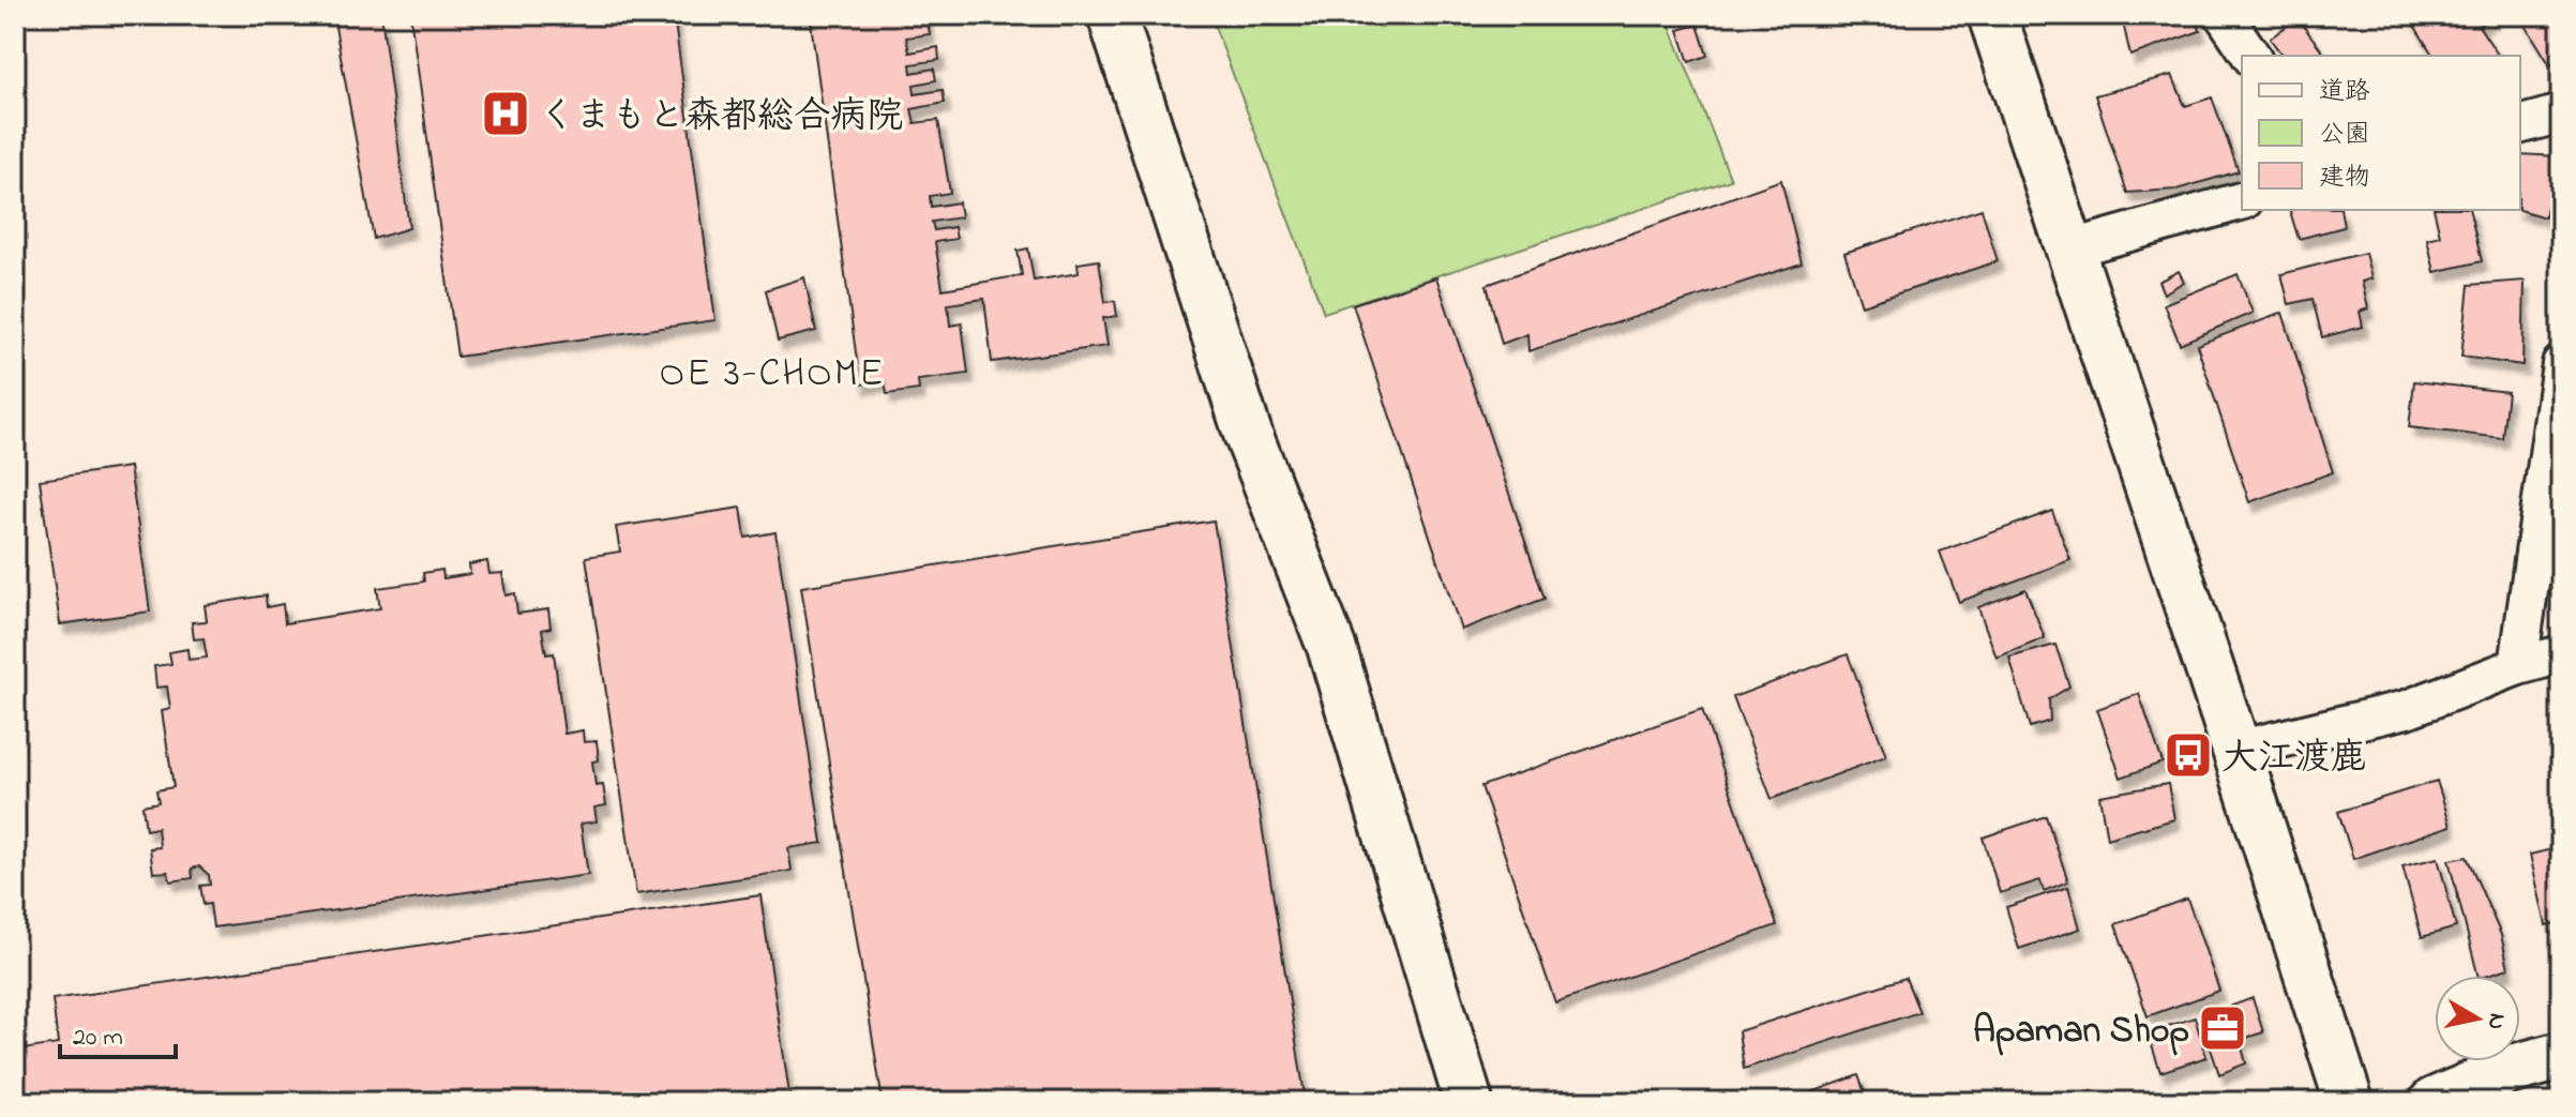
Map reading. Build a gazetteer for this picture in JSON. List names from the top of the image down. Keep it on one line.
{"districts":["OE 3-CHOME"],"places":{"hospital":["くまもと森都総合病院"],"bus stop":["大江渡鹿"],"office":["Apaman Shop"]},"legend":["道路","公園","建物"],"scale_bar":"20 m","north":"right"}
